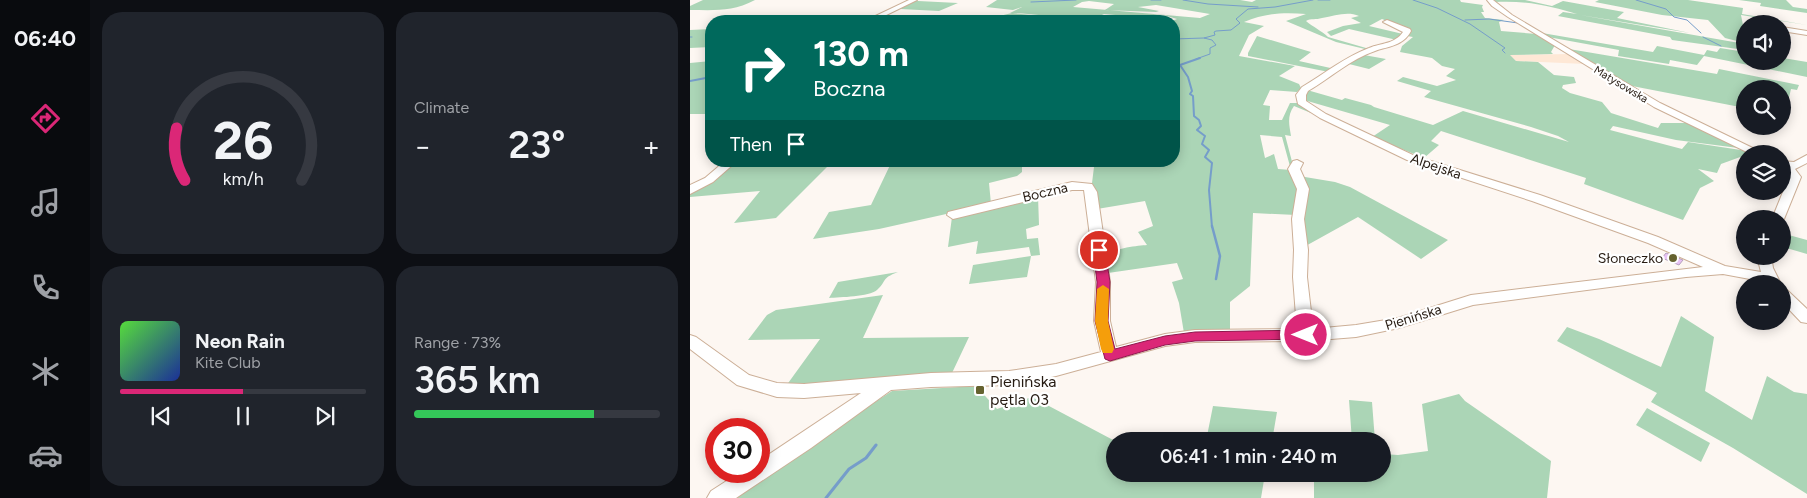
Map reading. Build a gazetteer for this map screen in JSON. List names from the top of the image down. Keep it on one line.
{"streets":{"street":["Matysowska","Alpejska","Boczna","Pienińska"]},"crossings":[["Alpejska","Pienińska"],["Boczna","Pienińska"]],"places":{"other":["Słoneczko"],"transit":["Pienińska pętla 03"]},"page":{"tabs":"06:40","tile":["Climate",["Range · 73%","365 km"]],"map_buttons":["+","−"],"turn":["130 m","Boczna"],"then":"Then","heat":["−","23°","+"],"song":["Neon Rain","Kite Club"],"limit":"30","trip":"06:41 · 1 min · 240 m","gauge":["26","km/h"]}}
